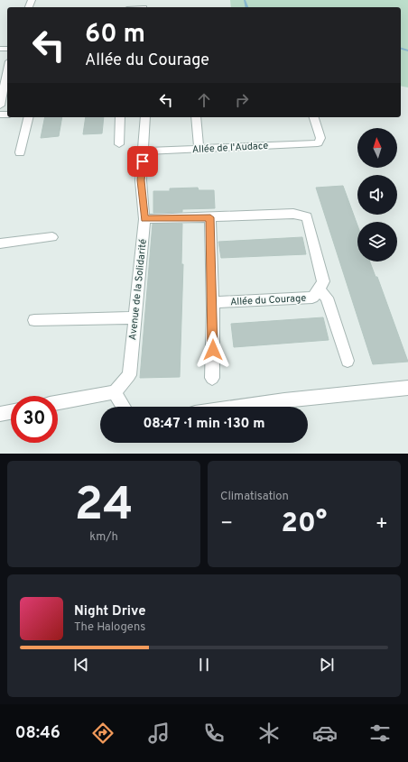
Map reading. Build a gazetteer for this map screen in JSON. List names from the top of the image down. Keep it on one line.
{"streets":{"street":["Allée de l'Audace","Avenue de la Solidarité","Allée du Courage"]},"crossings":[["Allée de l'Audace","Avenue de la Solidarité"],["Avenue de la Solidarité","Allée du Courage"]],"north":"top","page":{"turn":["60 m","Allée du Courage"],"limit":"30","trip":"08:47 · 1 min · 130 m","tile":[["24","km/h"],"Climatisation"],"heat":["−","20°","+"],"song":["Night Drive","The Halogens"],"tabs":"08:46"}}
